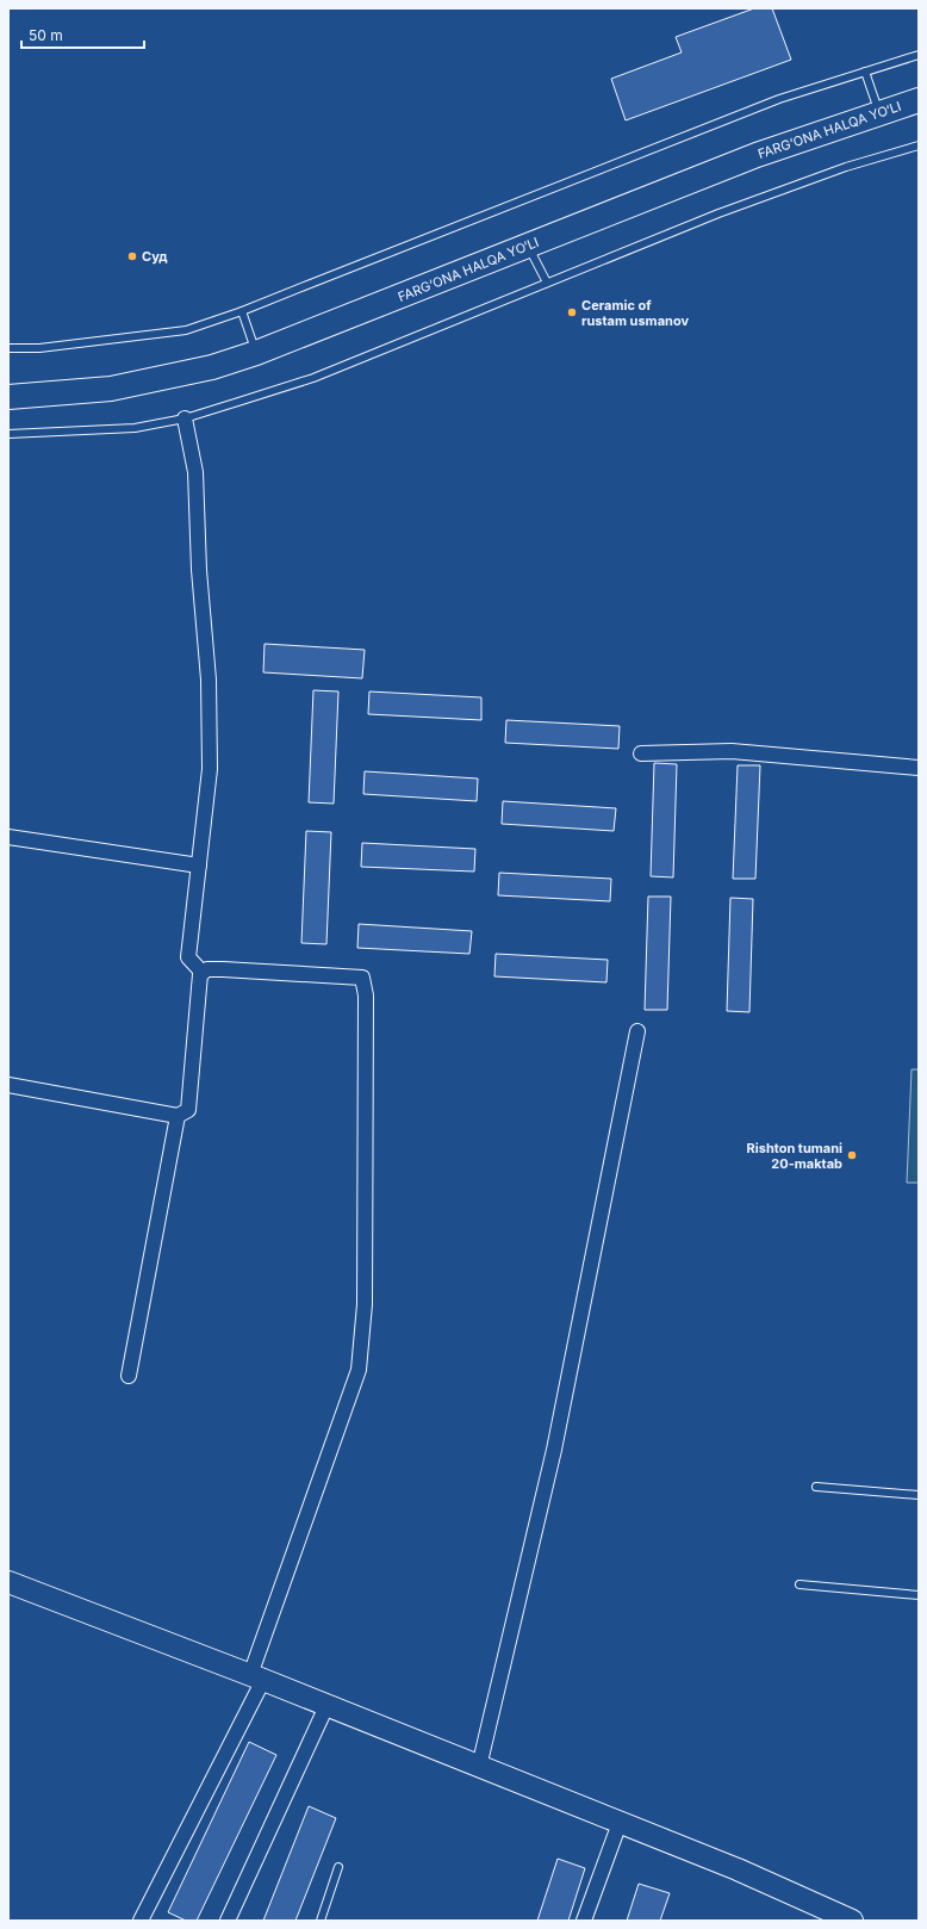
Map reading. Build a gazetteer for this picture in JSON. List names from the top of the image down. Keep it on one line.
{"streets":{"main road":["FARG‘ONA HALQA YO‘LI"]},"places":["Суд","Ceramic of rustam usmanov","Rishton tumani 20-maktab"],"scale_bar":"50 m"}
